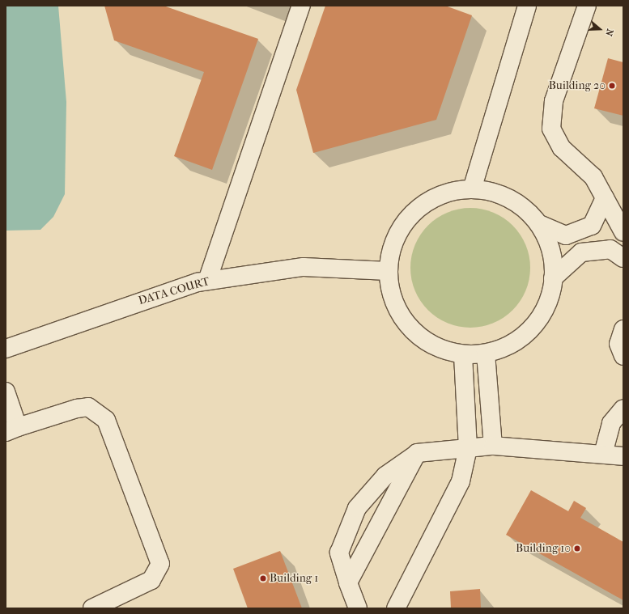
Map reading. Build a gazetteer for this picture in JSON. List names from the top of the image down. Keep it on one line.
{"streets":{"street":["DATA COURT"]},"places":["Building 20","Building 10","Building 1"],"north":"right"}
